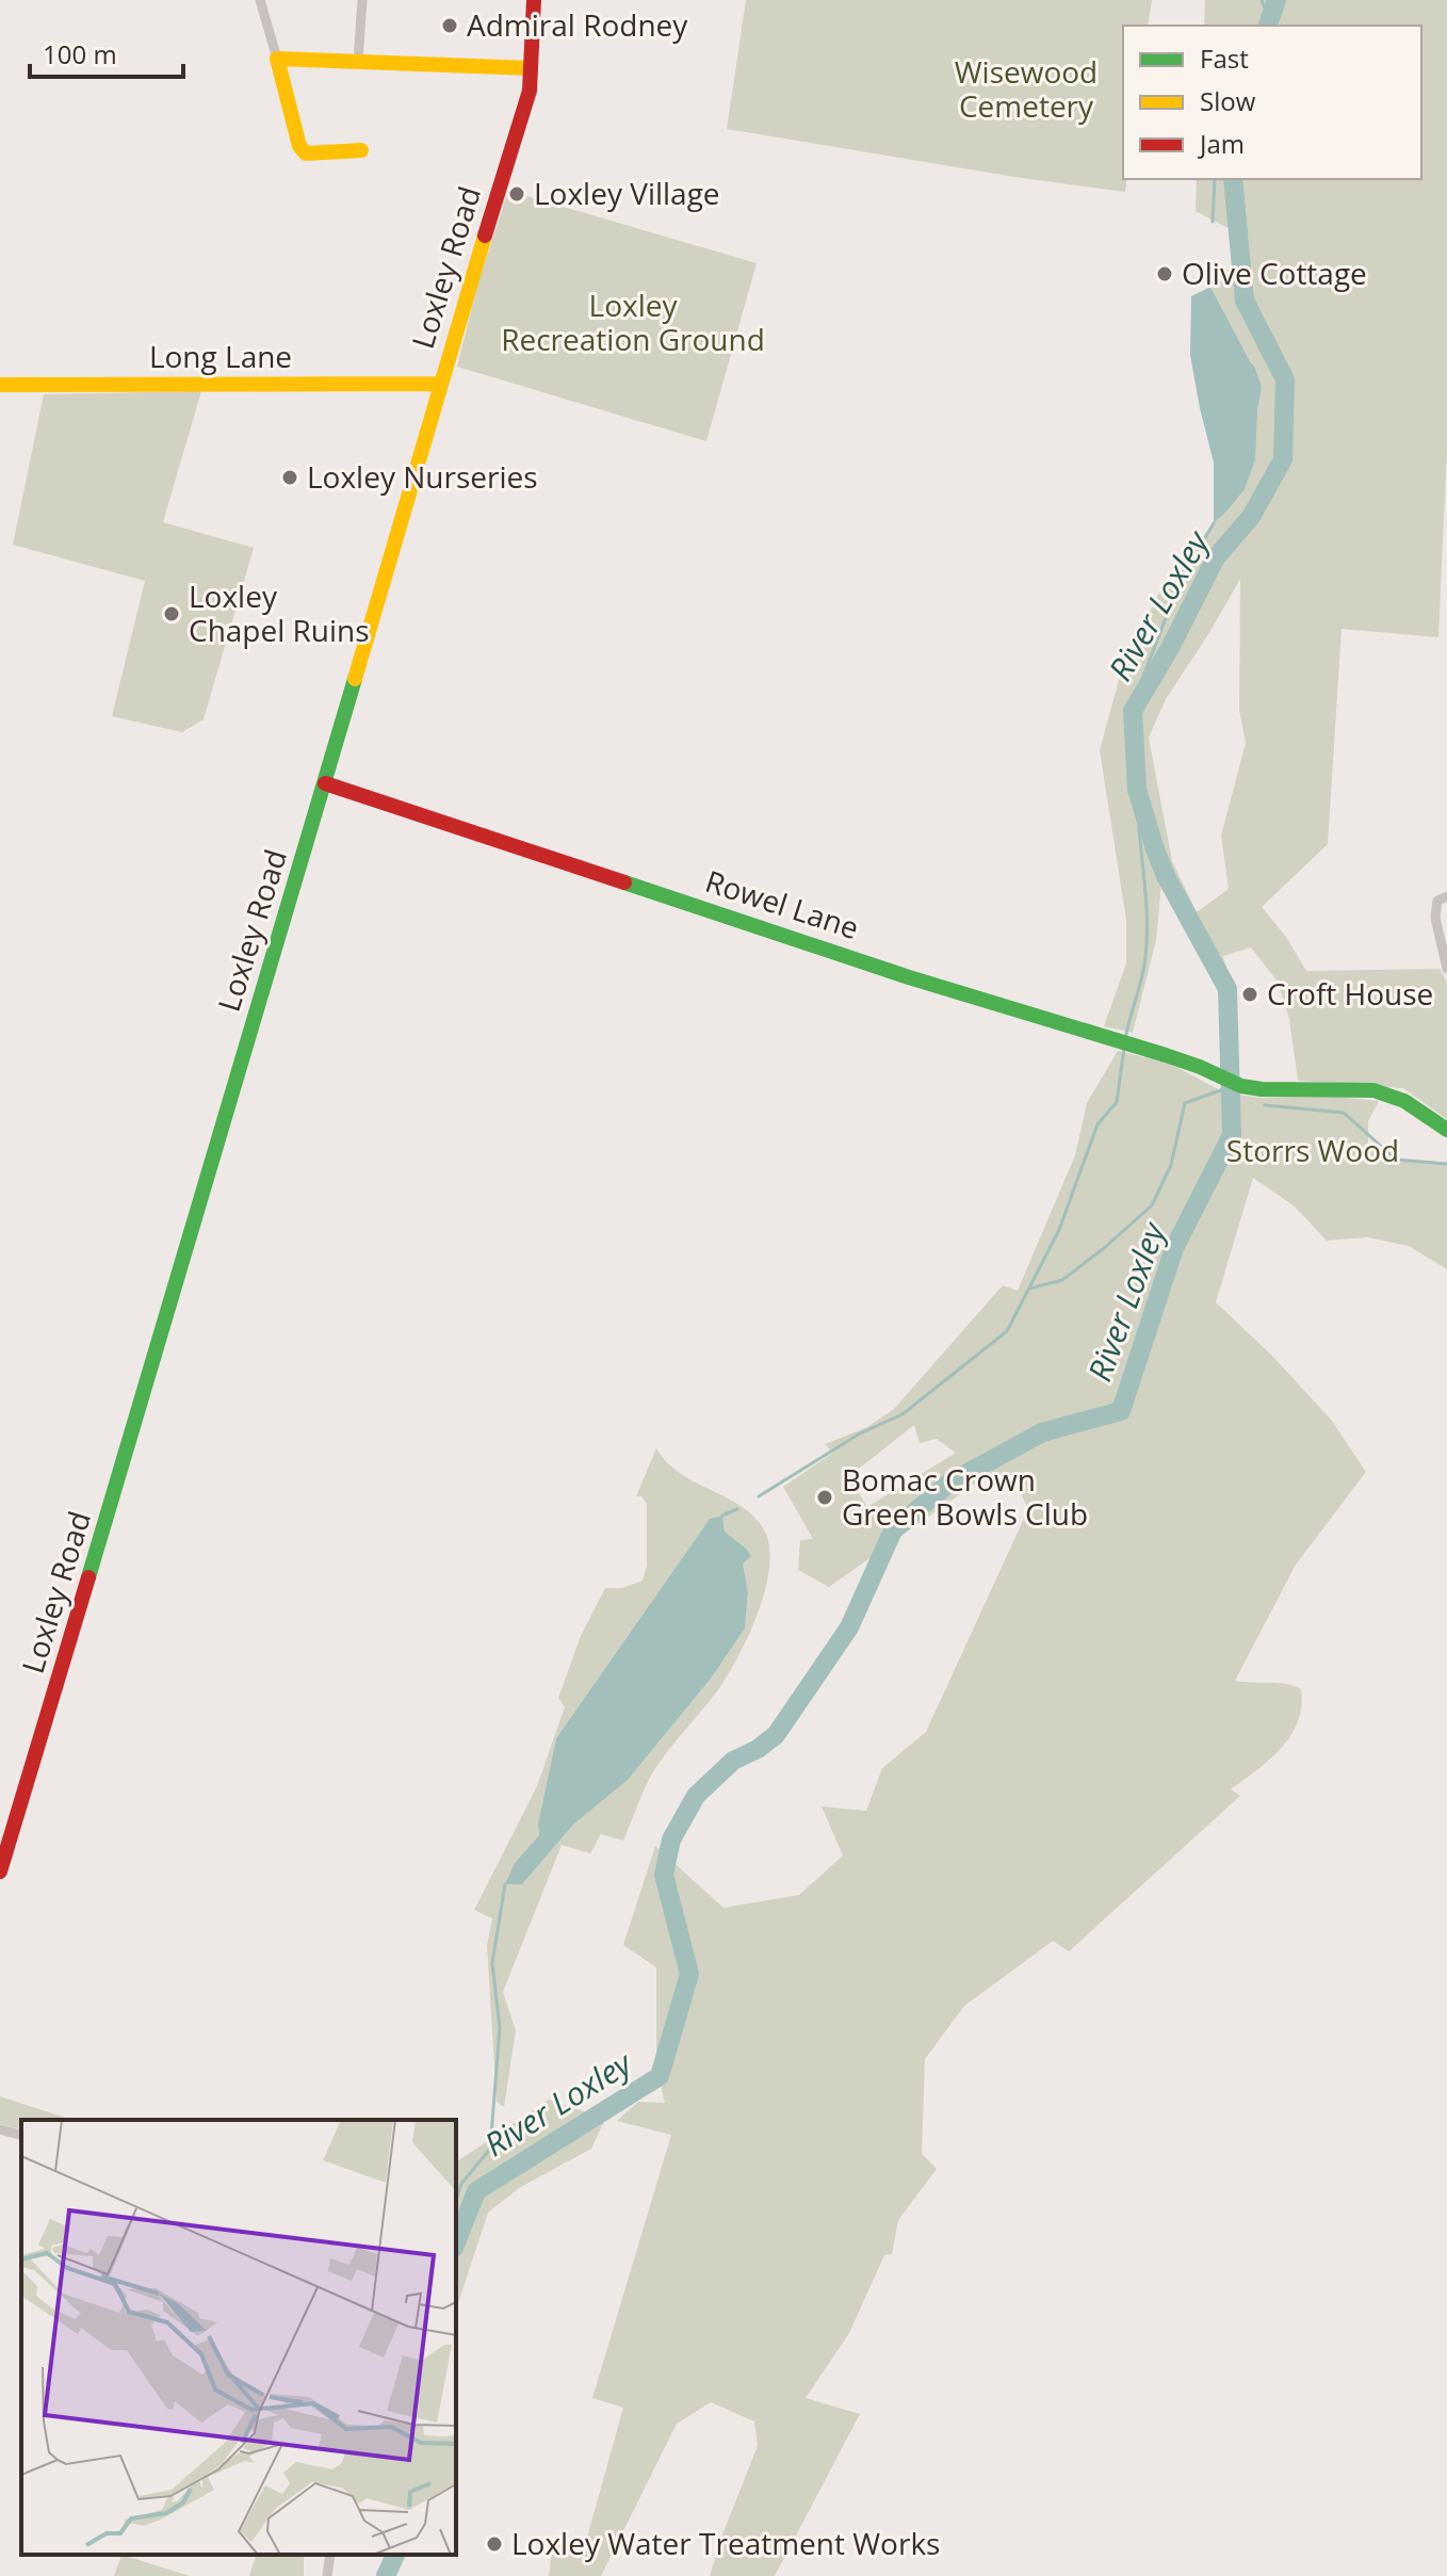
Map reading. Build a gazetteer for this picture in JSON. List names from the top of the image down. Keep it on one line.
{"streets":{"street":["Loxley Road","Long Lane","Rowel Lane"]},"crossings":[["Loxley Road","Long Lane"],["Loxley Road","Rowel Lane"]],"water":["River Loxley"],"parks":["Wisewood Cemetery","Loxley Recreation Ground","Storrs Wood"],"places":["Admiral Rodney","Loxley Village","Olive Cottage","Loxley Nurseries","Loxley Chapel Ruins","Croft House","Bomac Crown Green Bowls Club","Loxley Water Treatment Works"],"legend":["Fast","Slow","Jam"],"scale_bar":"100 m"}
